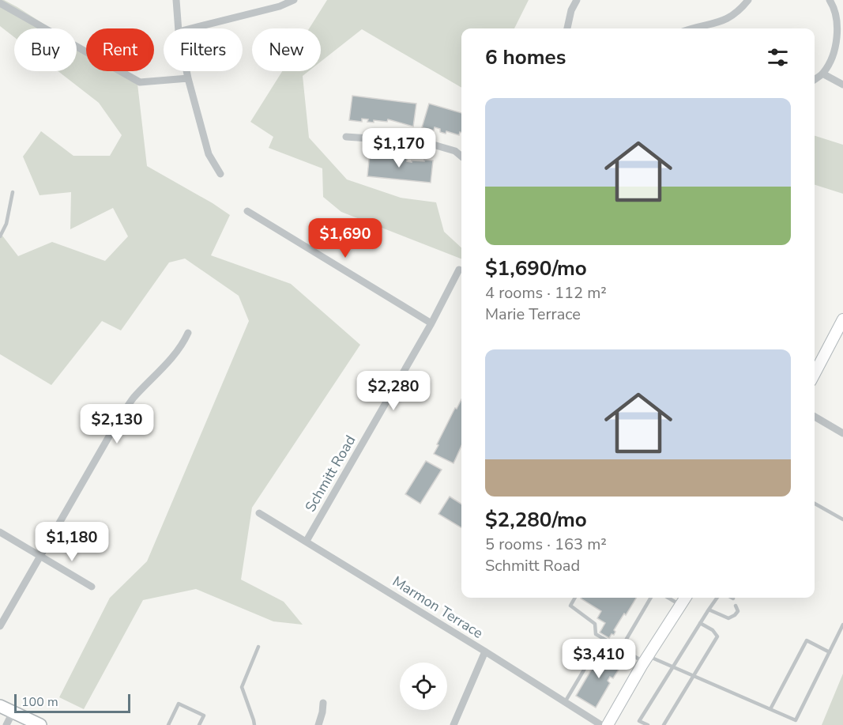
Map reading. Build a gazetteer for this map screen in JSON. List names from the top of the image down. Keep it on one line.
{"streets":{"street":["Schmitt Road","Marmon Terrace"]},"crossings":[["Schmitt Road","Marmon Terrace"]],"scale_bar":"100 m","page":{"chip":["Buy","Rent","Filters","New"],"heading":"6 homes","list":[{"name":"$1,690/mo","note":"4 rooms · 112 m² · Marie Terrace"},{"name":"$2,280/mo","note":"5 rooms · 163 m² · Schmitt Road"}],"price":["$1,170","$1,690","$2,280","$2,130","$1,180","$3,410"],"scale":"100 m"}}
